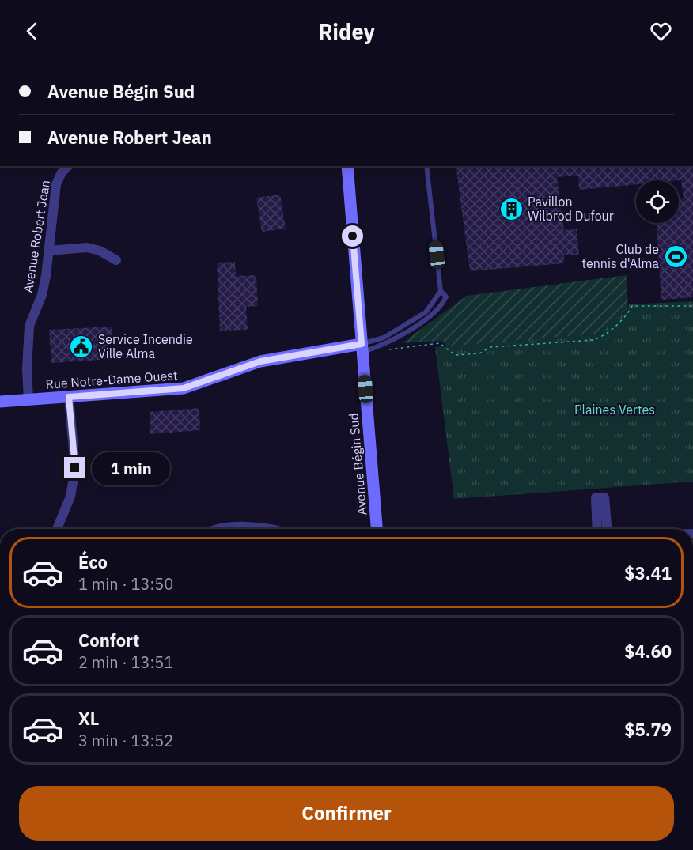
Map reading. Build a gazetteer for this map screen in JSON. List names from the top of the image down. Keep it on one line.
{"streets":{"street":["Avenue Robert Jean","Rue Notre-Dame Ouest","Avenue Bégin Sud"]},"crossings":[["Avenue Robert Jean","Rue Notre-Dame Ouest"],["Rue Notre-Dame Ouest","Avenue Bégin Sud"]],"parks":["Plaines Vertes"],"places":{"building":["Pavillon Wilbrod Dufour"],"sports":["Club de tennis d'Alma"],"public building":["Service Incendie Ville Alma"]},"page":{"header":"Ridey","banner":["Avenue Bégin Sud","Avenue Robert Jean"],"bubble":"1 min","list":[{"name":"Éco","note":"1 min · 13:50","value":"$3.41"},{"name":"Confort","note":"2 min · 13:51","value":"$4.60"},{"name":"XL","note":"3 min · 13:52","value":"$5.79"}],"buttons":"Confirmer"}}
